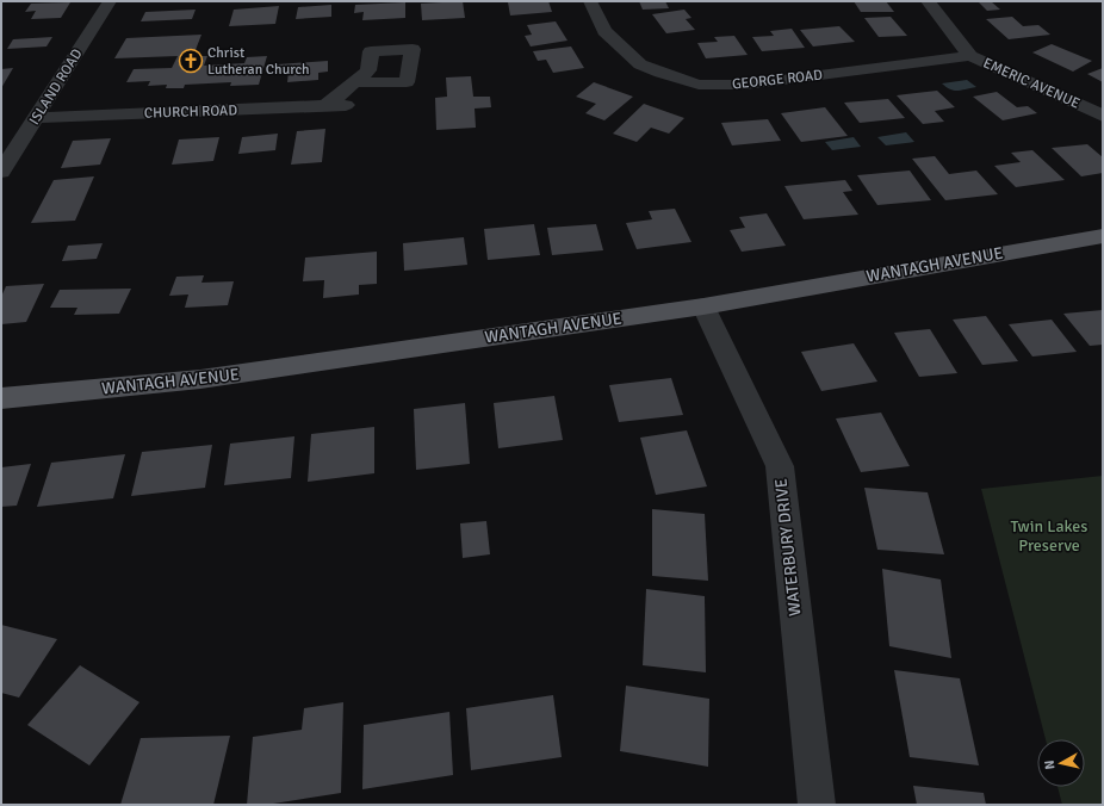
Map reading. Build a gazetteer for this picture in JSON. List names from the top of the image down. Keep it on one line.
{"streets":{"main road":["WANTAGH AVENUE"],"street":["GEORGE ROAD","EMERIC AVENUE","ISLAND ROAD","CHURCH ROAD","WATERBURY DRIVE"]},"crossings":[["GEORGE ROAD","EMERIC AVENUE"],["ISLAND ROAD","CHURCH ROAD"],["WANTAGH AVENUE","WATERBURY DRIVE"]],"parks":["Twin Lakes Preserve"],"places":{"church":["Christ Lutheran Church"]},"north":"left"}
